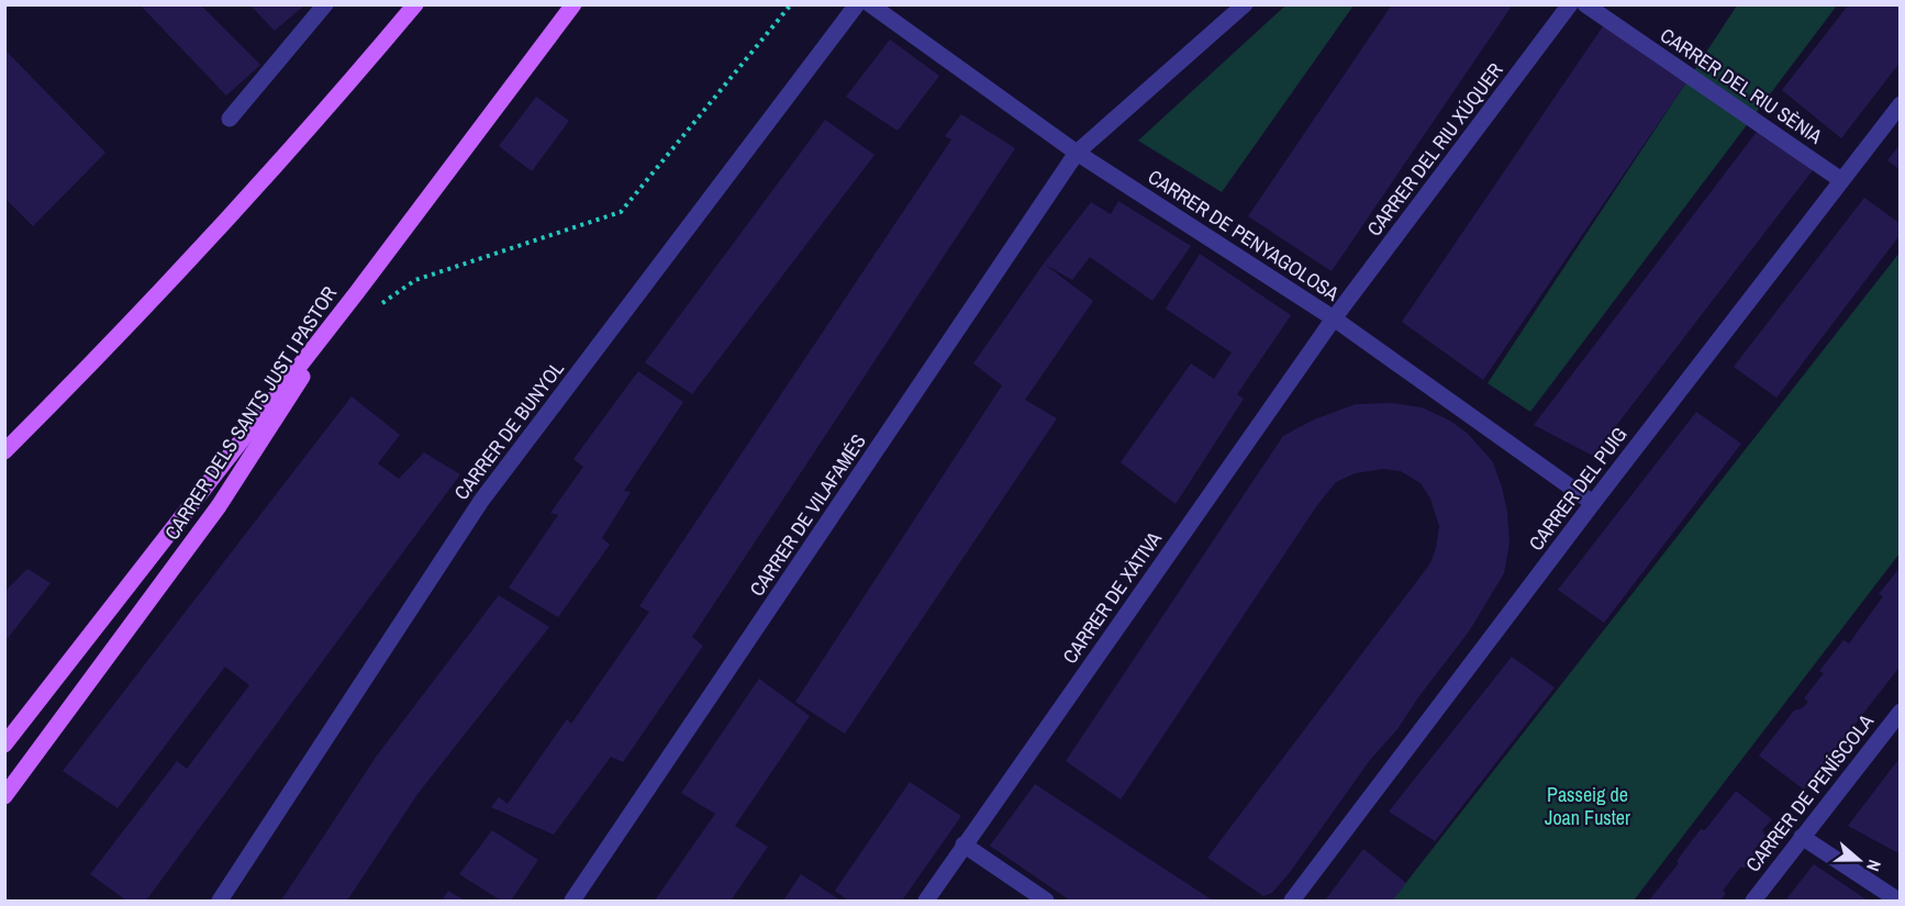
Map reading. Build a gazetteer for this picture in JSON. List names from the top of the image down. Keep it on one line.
{"streets":{"main road":["CARRER DELS SANTS JUST I PASTOR"],"street":["CARRER DEL RIU SÈNIA","CARRER DEL RIU XÚQUER","CARRER DE PENYAGOLOSA","CARRER DE BUNYOL","CARRER DEL PUIG","CARRER DE VILAFAMÉS","CARRER DE XÀTIVA","CARRER DE PENÍSCOLA"]},"crossings":[["CARRER DEL RIU SÈNIA","CARRER DEL PUIG"],["CARRER DEL RIU XÚQUER","CARRER DE PENYAGOLOSA"],["CARRER DEL RIU XÚQUER","CARRER DE XÀTIVA"],["CARRER DE PENYAGOLOSA","CARRER DEL PUIG"],["CARRER DE PENYAGOLOSA","CARRER DE VILAFAMÉS"],["CARRER DE PENYAGOLOSA","CARRER DE XÀTIVA"]],"parks":["Passeig de Joan Fuster"],"north":"right"}
